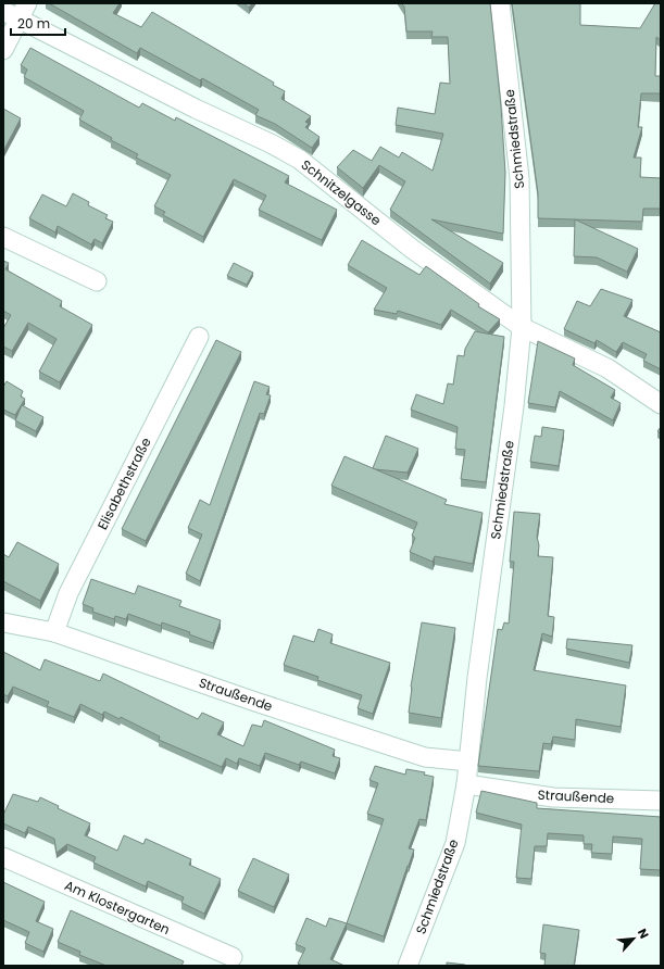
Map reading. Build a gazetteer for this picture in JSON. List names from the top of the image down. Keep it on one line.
{"streets":{"street":["Schmiedstraße","Schnitzelgasse","Elisabethstraße","Straußende","Am Klostergarten"]},"crossings":[["Schmiedstraße","Schnitzelgasse"],["Schmiedstraße","Straußende"],["Elisabethstraße","Straußende"]],"scale_bar":"20 m","north":"top right"}
